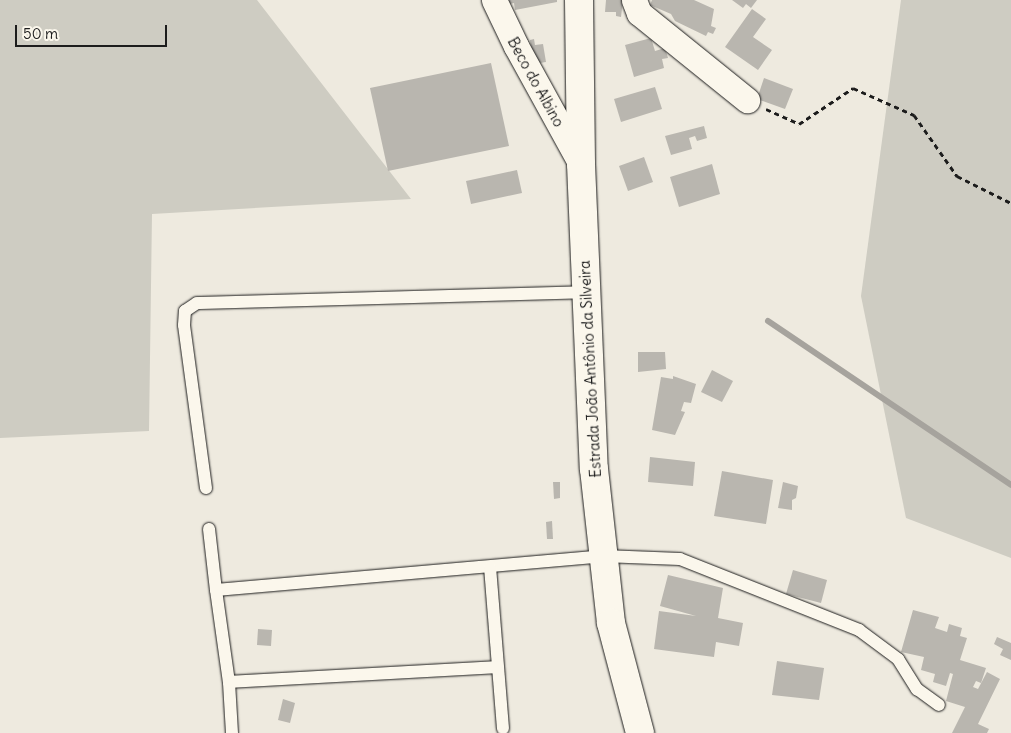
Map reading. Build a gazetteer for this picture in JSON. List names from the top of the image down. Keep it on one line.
{"streets":{"main road":["Estrada João Antônio da Silveira"],"street":["Beco do Albino"]},"crossings":[["Beco do Albino","Estrada João Antônio da Silveira"]],"scale_bar":"50 m"}
